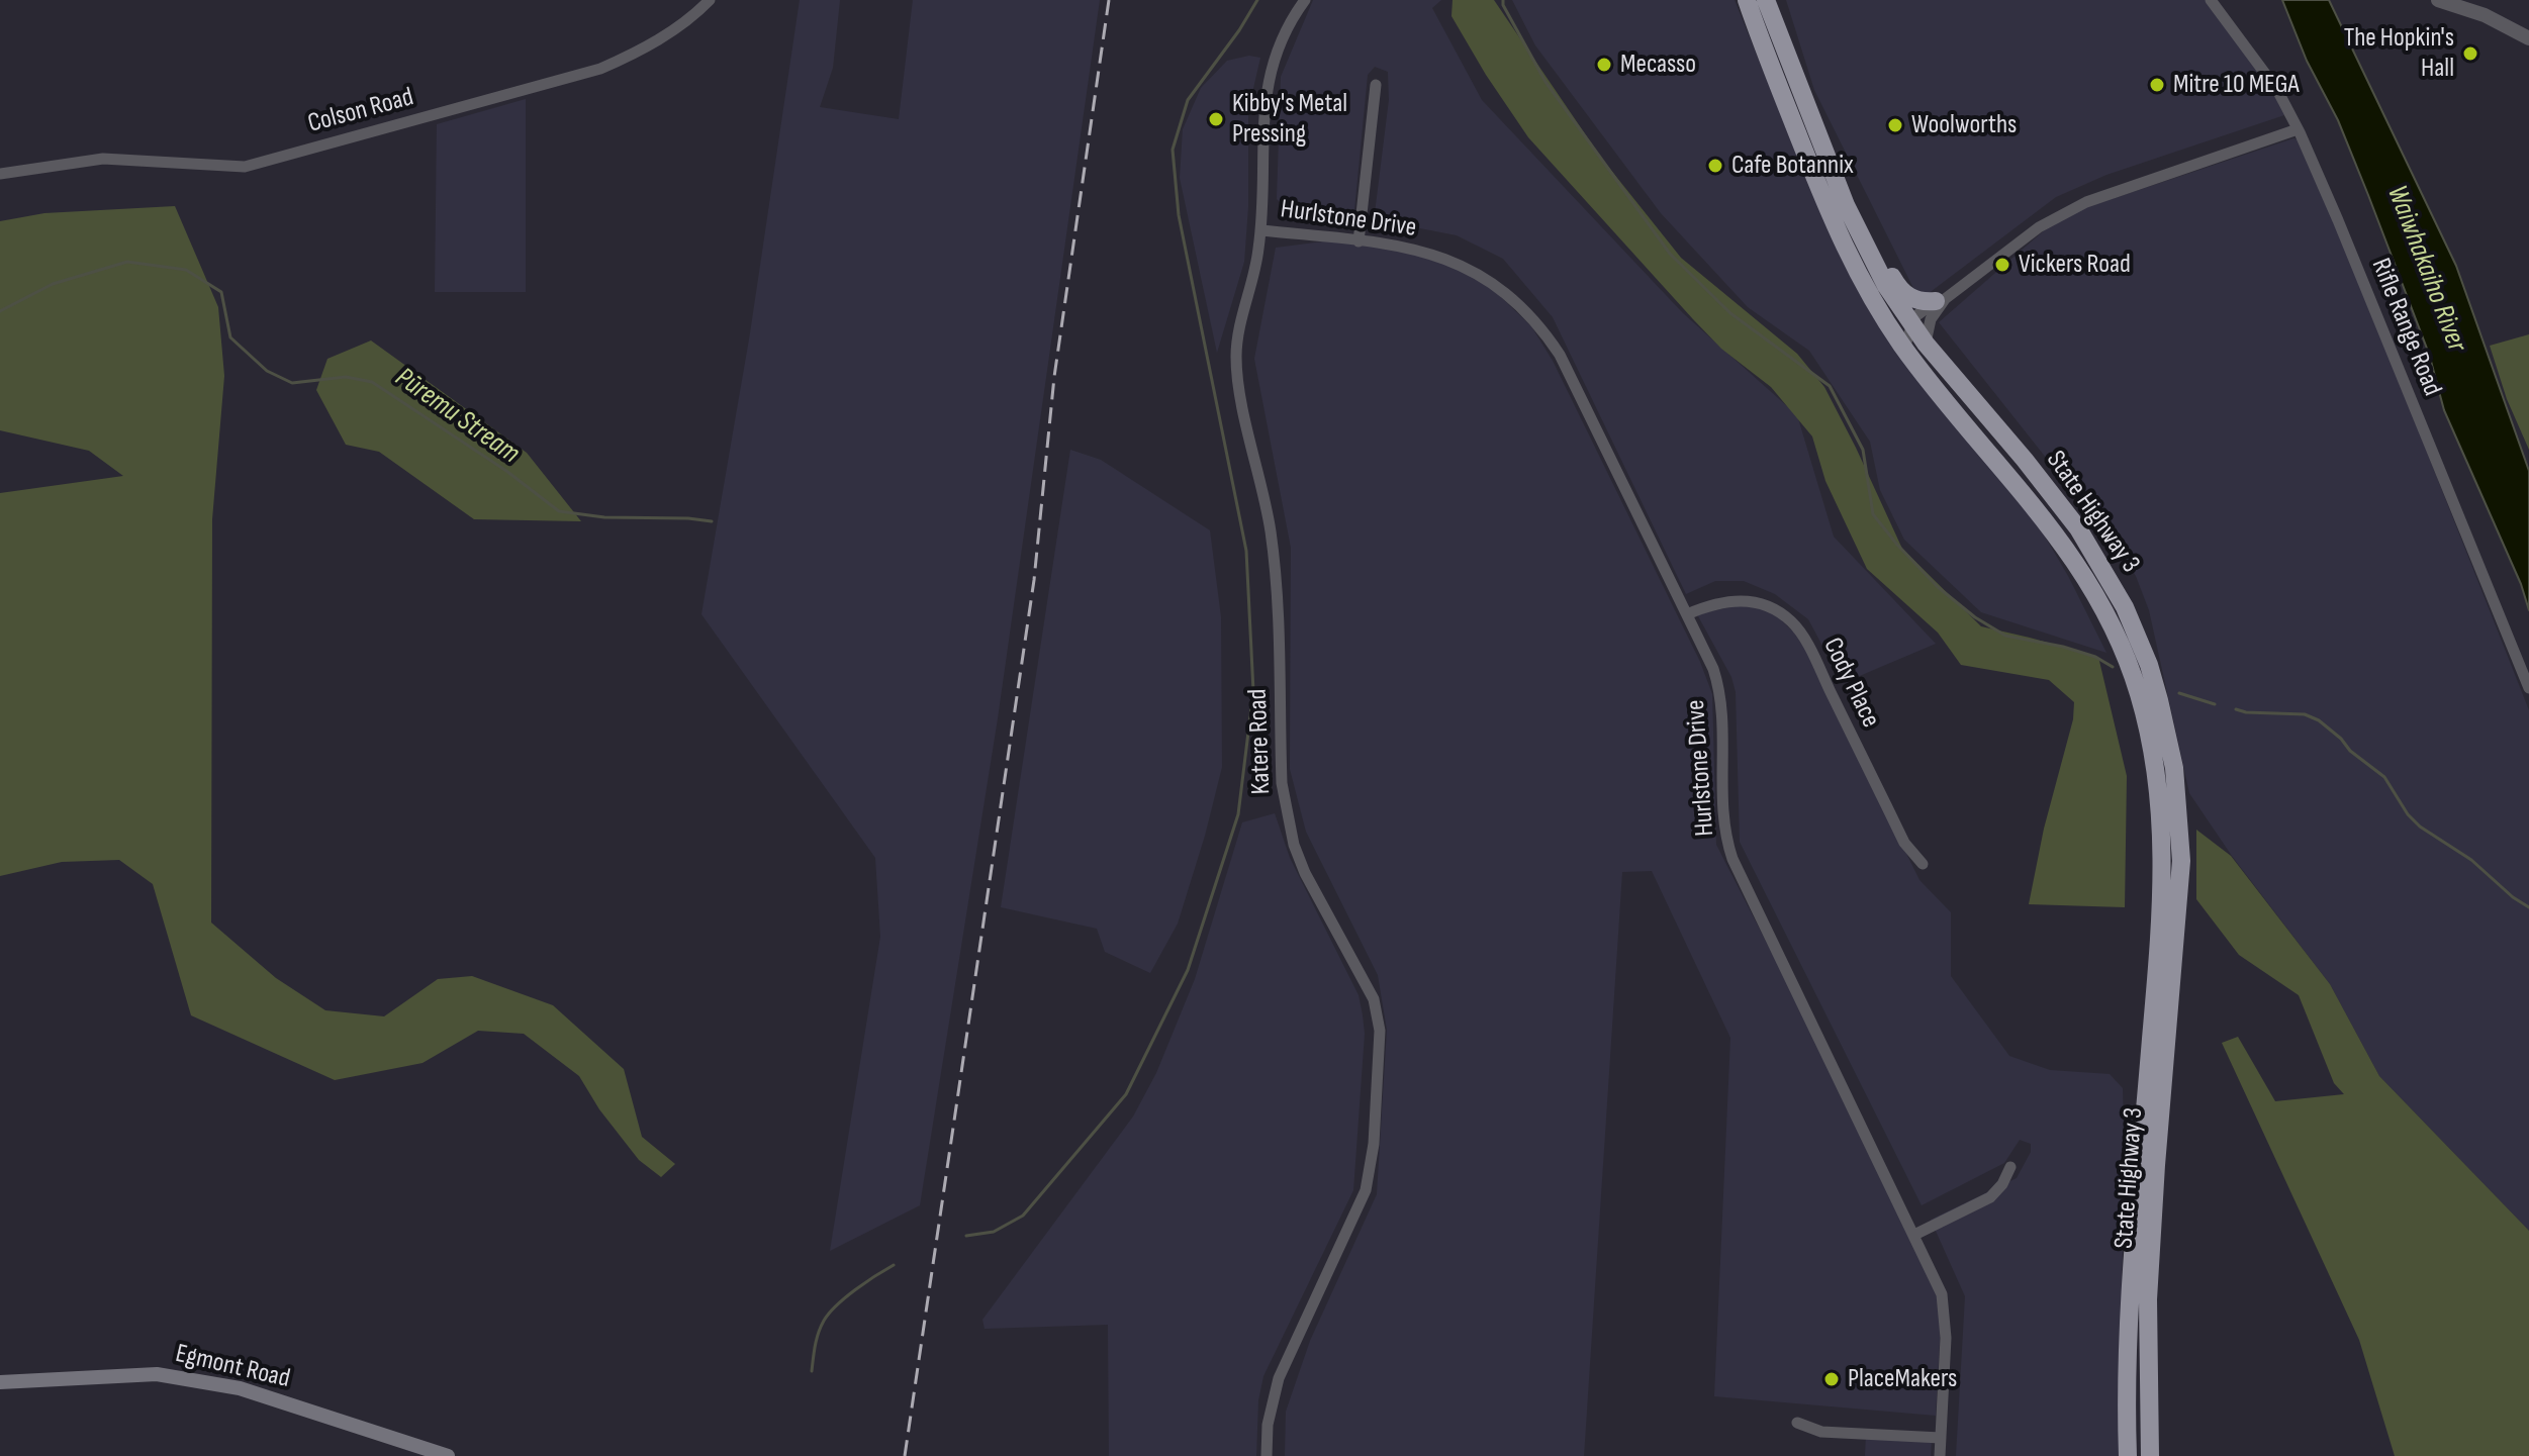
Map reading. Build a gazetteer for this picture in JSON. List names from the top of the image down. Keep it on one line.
{"streets":{"highway":["State Highway 3"],"main road":["Egmont Road"],"street":["Colson Road","Hurlstone Drive","Rifle Range Road","Cody Place","Katere Road"]},"crossings":[["Hurlstone Drive","Cody Place"],["Hurlstone Drive","Katere Road"]],"water":["Waiwhakaiho River","Pūremu Stream"],"places":["The Hopkin's Hall","Mecasso","Mitre 10 MEGA","Kibby's Metal Pressing","Woolworths","Cafe Botannix","Vickers Road","PlaceMakers"]}
